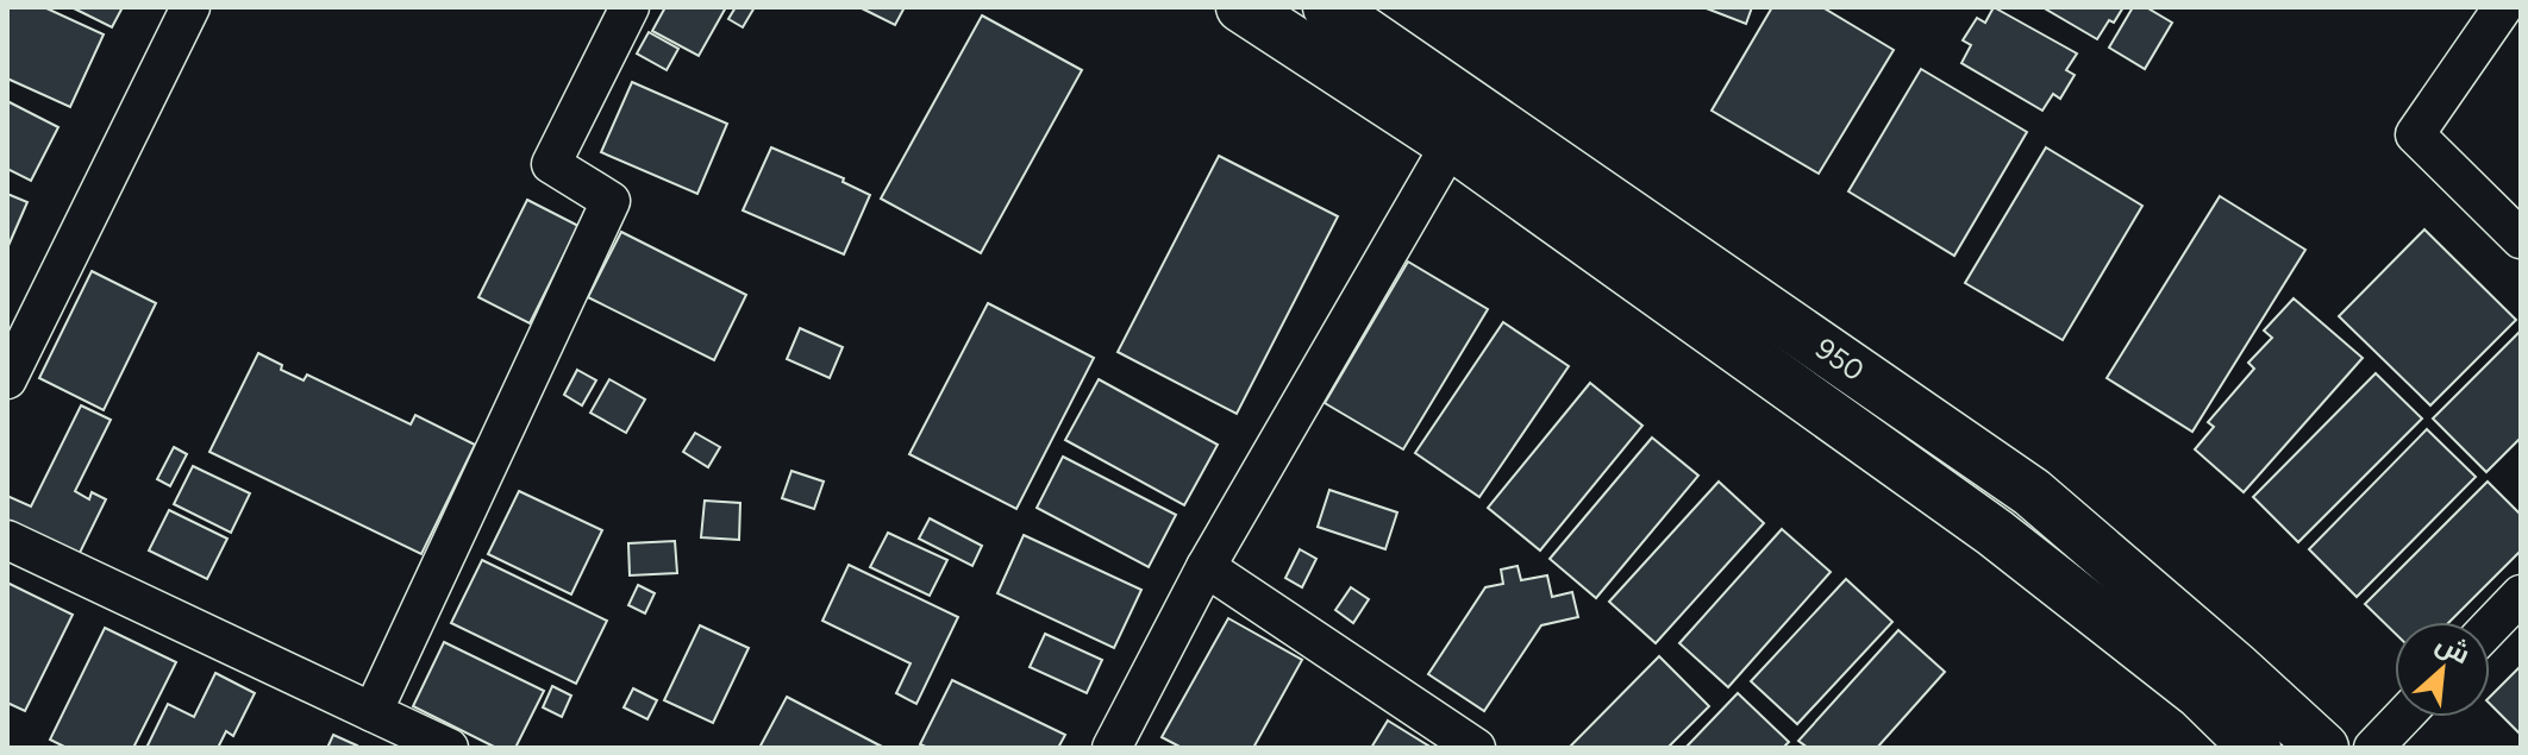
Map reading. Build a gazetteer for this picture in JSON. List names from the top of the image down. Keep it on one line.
{"streets":{"main road":["950"]},"north":"top right"}
